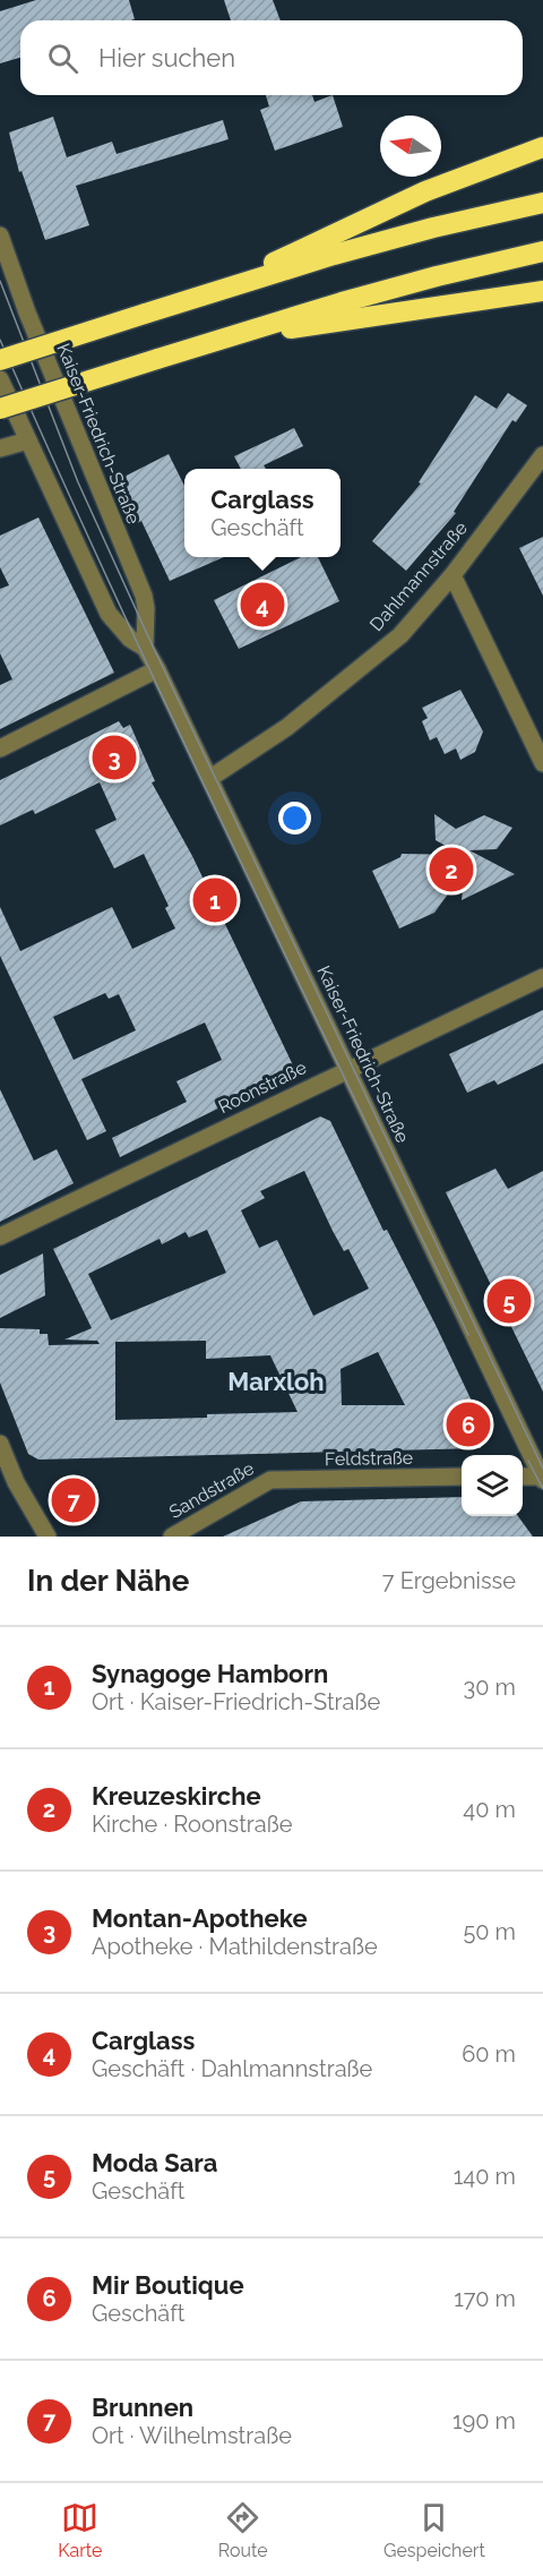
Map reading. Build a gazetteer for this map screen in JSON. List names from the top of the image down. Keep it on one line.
{"streets":{"street":["Kaiser-Friedrich-Straße","Dahlmannstraße","Roonstraße","Feldstraße","Sandstraße"]},"crossings":[["Kaiser-Friedrich-Straße","Dahlmannstraße"],["Kaiser-Friedrich-Straße","Roonstraße"],["Feldstraße","Sandstraße"]],"districts":["Marxloh"],"north":"left","page":{"search":"Hier suchen","popup":["Carglass","Geschäft"],"pins":["4","3","2","1","5","6","7"],"heading":["In der Nähe","7 Ergebnisse"],"list":[{"mark":"1","name":"Synagoge Hamborn","note":"Ort · Kaiser-Friedrich-Straße","value":"30 m"},{"mark":"2","name":"Kreuzeskirche","note":"Kirche · Roonstraße","value":"40 m"},{"mark":"3","name":"Montan-Apotheke","note":"Apotheke · Mathildenstraße","value":"50 m"},{"mark":"4","name":"Carglass","note":"Geschäft · Dahlmannstraße","value":"60 m"},{"mark":"5","name":"Moda Sara","note":"Geschäft","value":"140 m"},{"mark":"6","name":"Mir Boutique","note":"Geschäft","value":"170 m"},{"mark":"7","name":"Brunnen","note":"Ort · Wilhelmstraße","value":"190 m"}],"nav":["Karte","Route","Gespeichert"]}}
